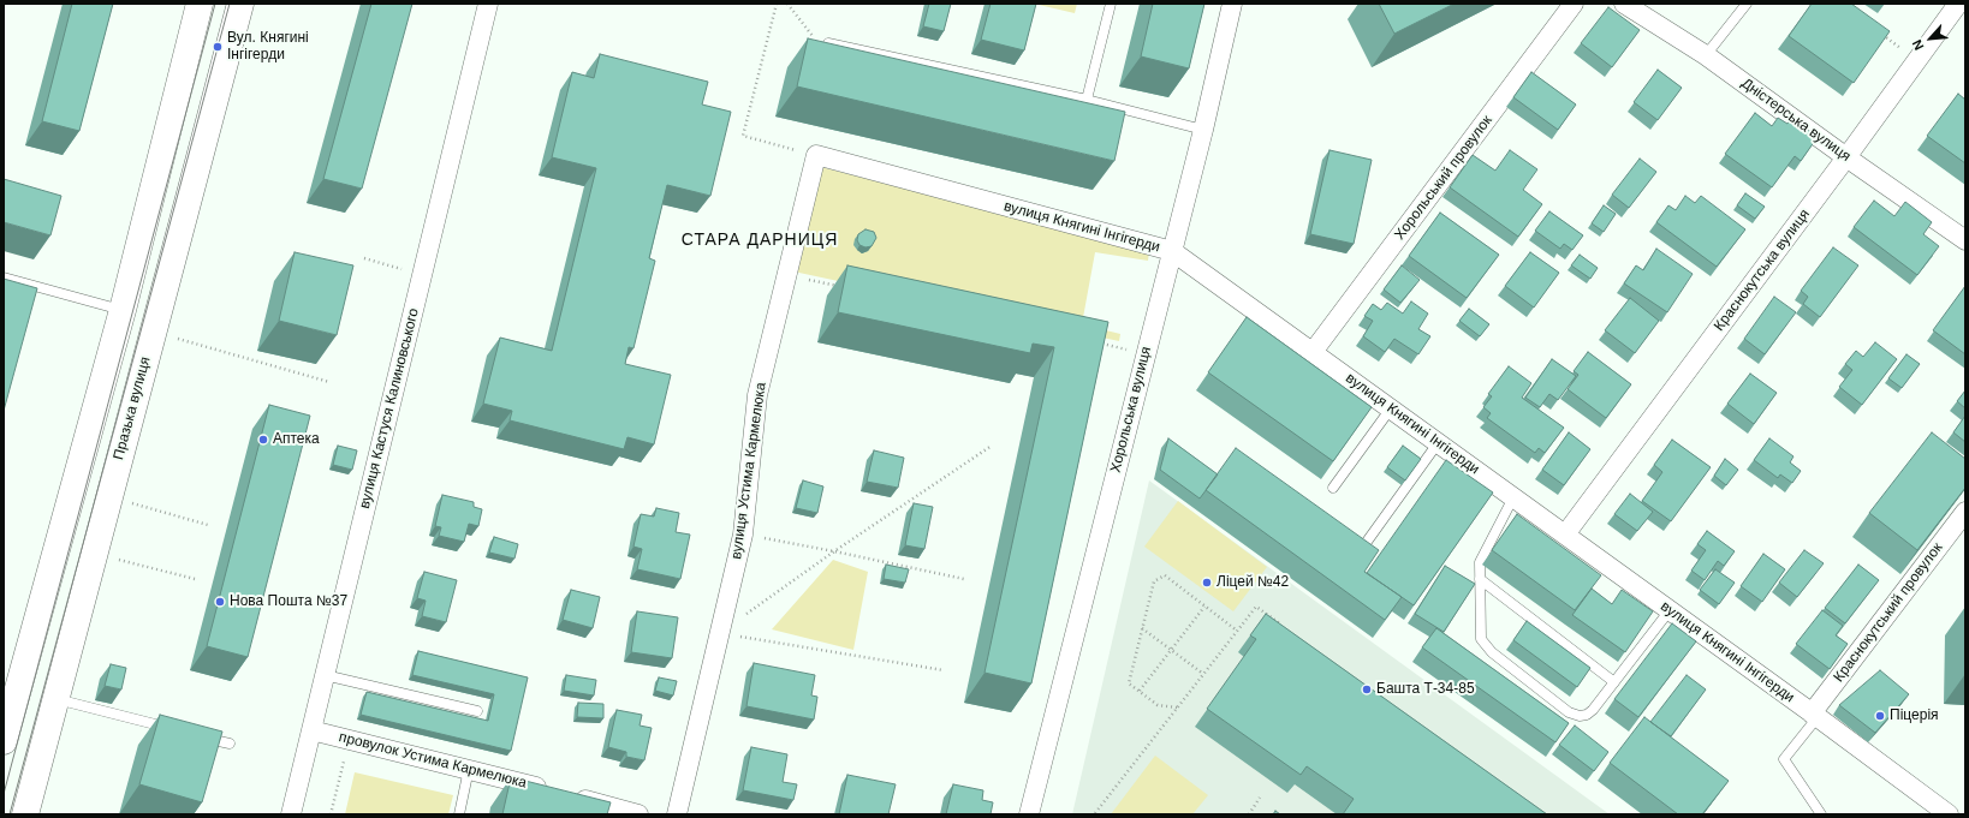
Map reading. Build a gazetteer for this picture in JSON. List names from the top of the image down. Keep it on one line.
{"streets":{"street":["Дністерська вулиця","Хорольський провулок","вулиця Княгині Інгігерди","Краснокутська вулиця","Празька вулиця","вулиця Кастуся Калиновського","Хорольська вулиця","вулиця Устима Кармелюка","Краснокутський провулок","провулок Устима Кармелюка"]},"crossings":[["Дністерська вулиця","Краснокутська вулиця"],["Хорольський провулок","вулиця Княгині Інгігерди"],["вулиця Княгині Інгігерди","Краснокутська вулиця"],["вулиця Княгині Інгігерди","Хорольська вулиця"],["вулиця Княгині Інгігерди","вулиця Устима Кармелюка"],["вулиця Княгині Інгігерди","Краснокутський провулок"],["вулиця Кастуся Калиновського","провулок Устима Кармелюка"]],"districts":["СТАРА ДАРНИЦЯ"],"places":["Вул. Княгині Інгігерди","Аптека","Ліцей №42","Нова Пошта №37","Башта Т-34-85","Піцерія"],"north":"bottom left"}
